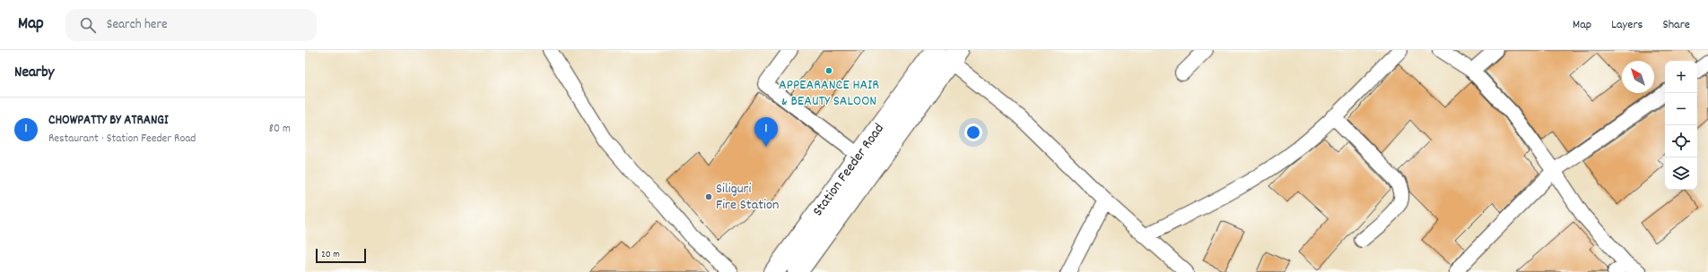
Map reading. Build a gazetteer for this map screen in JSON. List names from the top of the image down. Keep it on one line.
{"streets":{"street":["Station Feeder Road"]},"places":["APPEARANCE HAIR & BEAUTY SALOON","Siliguri Fire Station"],"scale_bar":"20 m","north":"top left","page":{"header":"Map","search":"Search here","nav":["Map","Layers","Share"],"heading":"Nearby","map_buttons":["+","−"],"list":[{"mark":"1","name":"CHOWPATTY BY ATRANGI","note":"Restaurant · Station Feeder Road","value":"80 m"}],"pins":"1","scale":"20 m"}}
